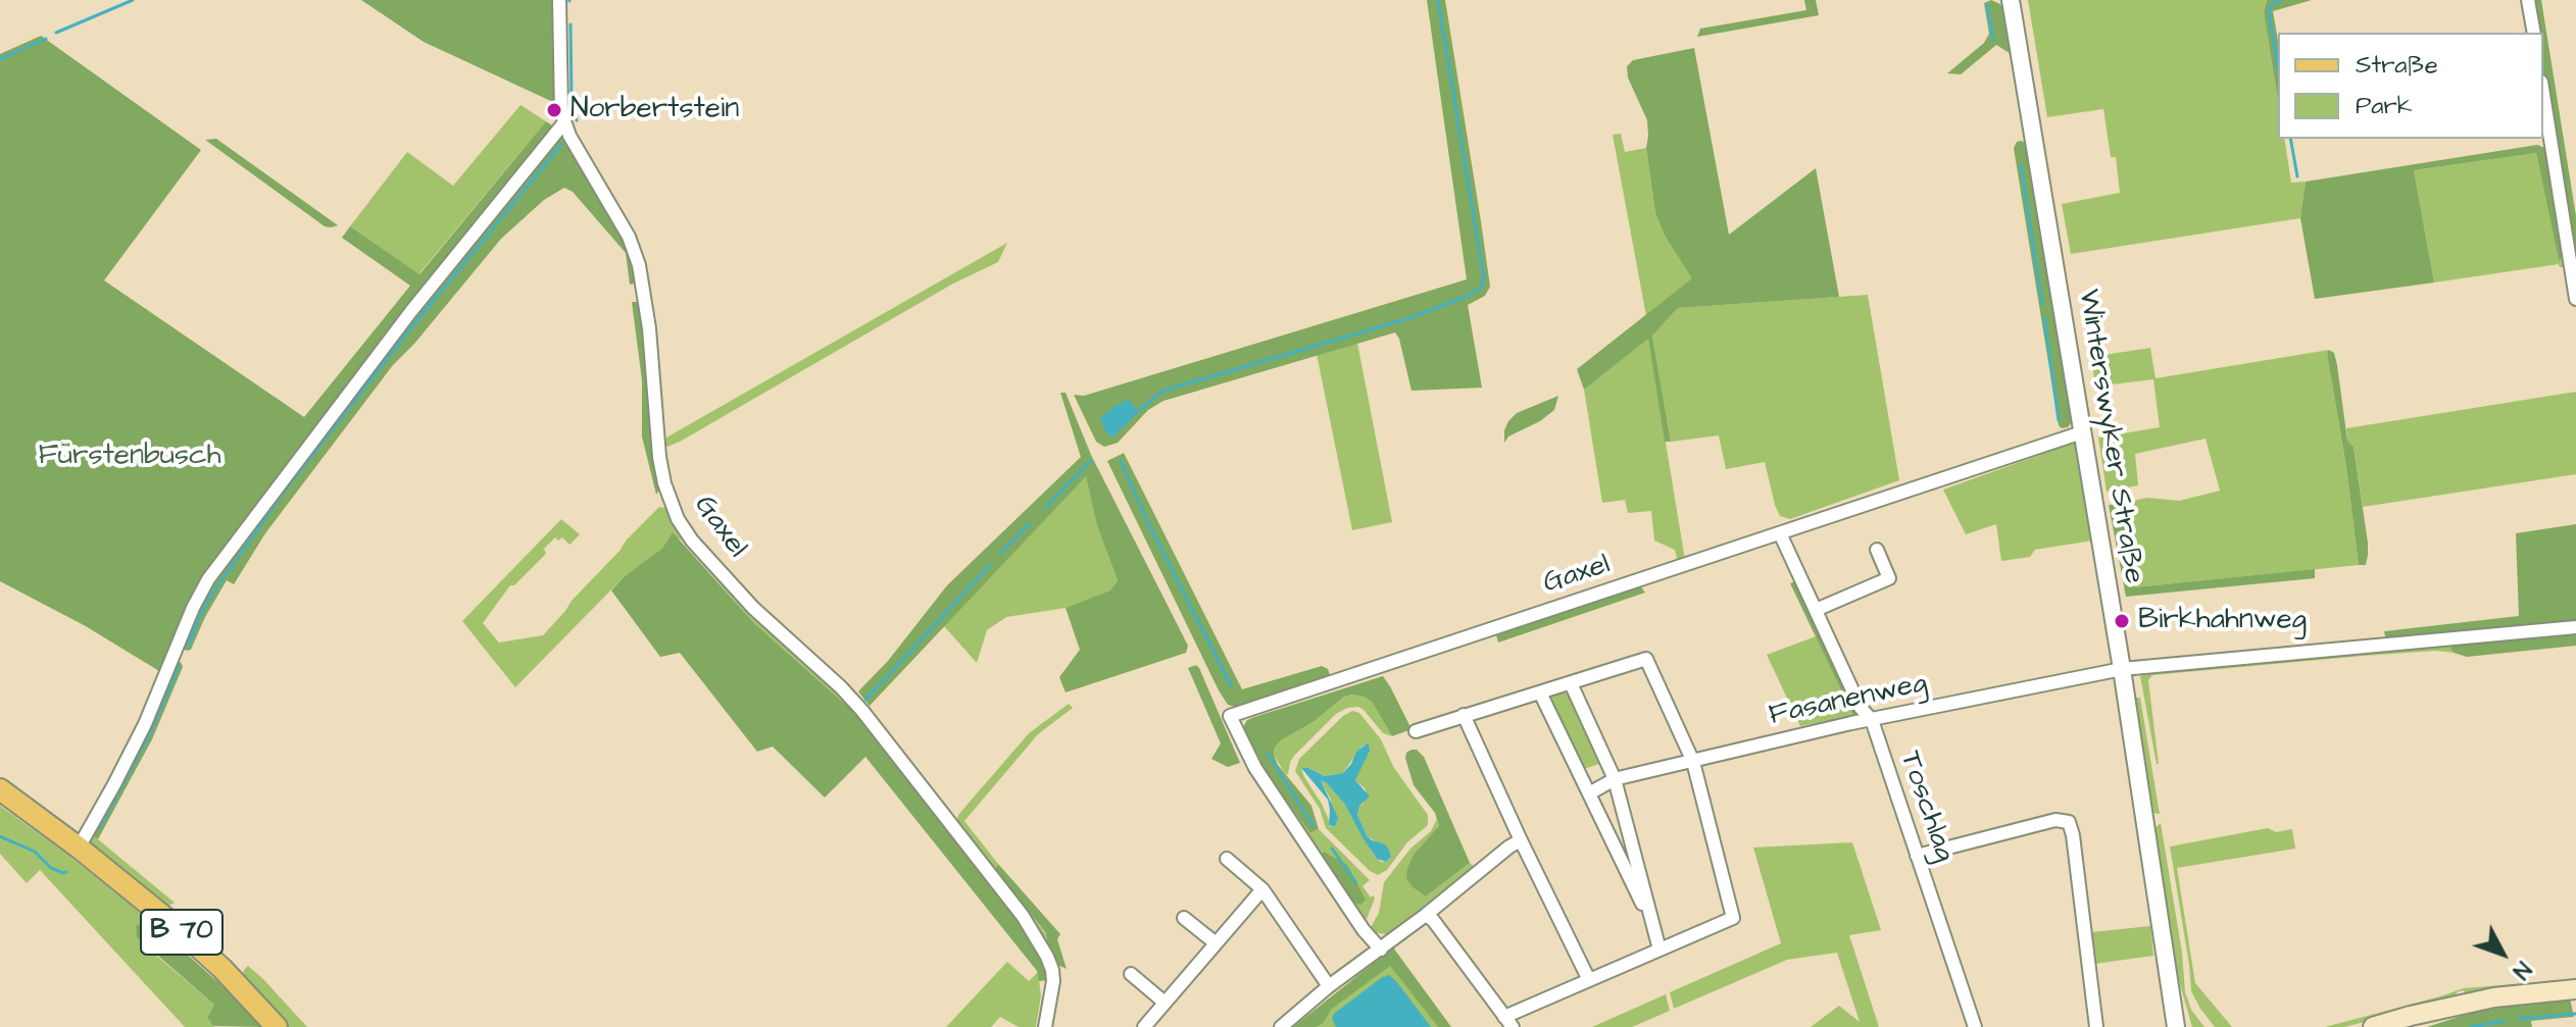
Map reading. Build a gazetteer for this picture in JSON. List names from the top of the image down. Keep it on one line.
{"streets":{"main road":["B 70"],"street":["Winterswyker Straße","Gaxel","Fasanenweg","Toschlag"]},"crossings":[["Winterswyker Straße","Gaxel"],["Winterswyker Straße","Fasanenweg"],["Gaxel","Toschlag"],["Fasanenweg","Toschlag"]],"parks":["Fürstenbusch"],"places":["Norbertstein","Birkhahnweg"],"legend":["Straße","Park"],"north":"bottom right"}
